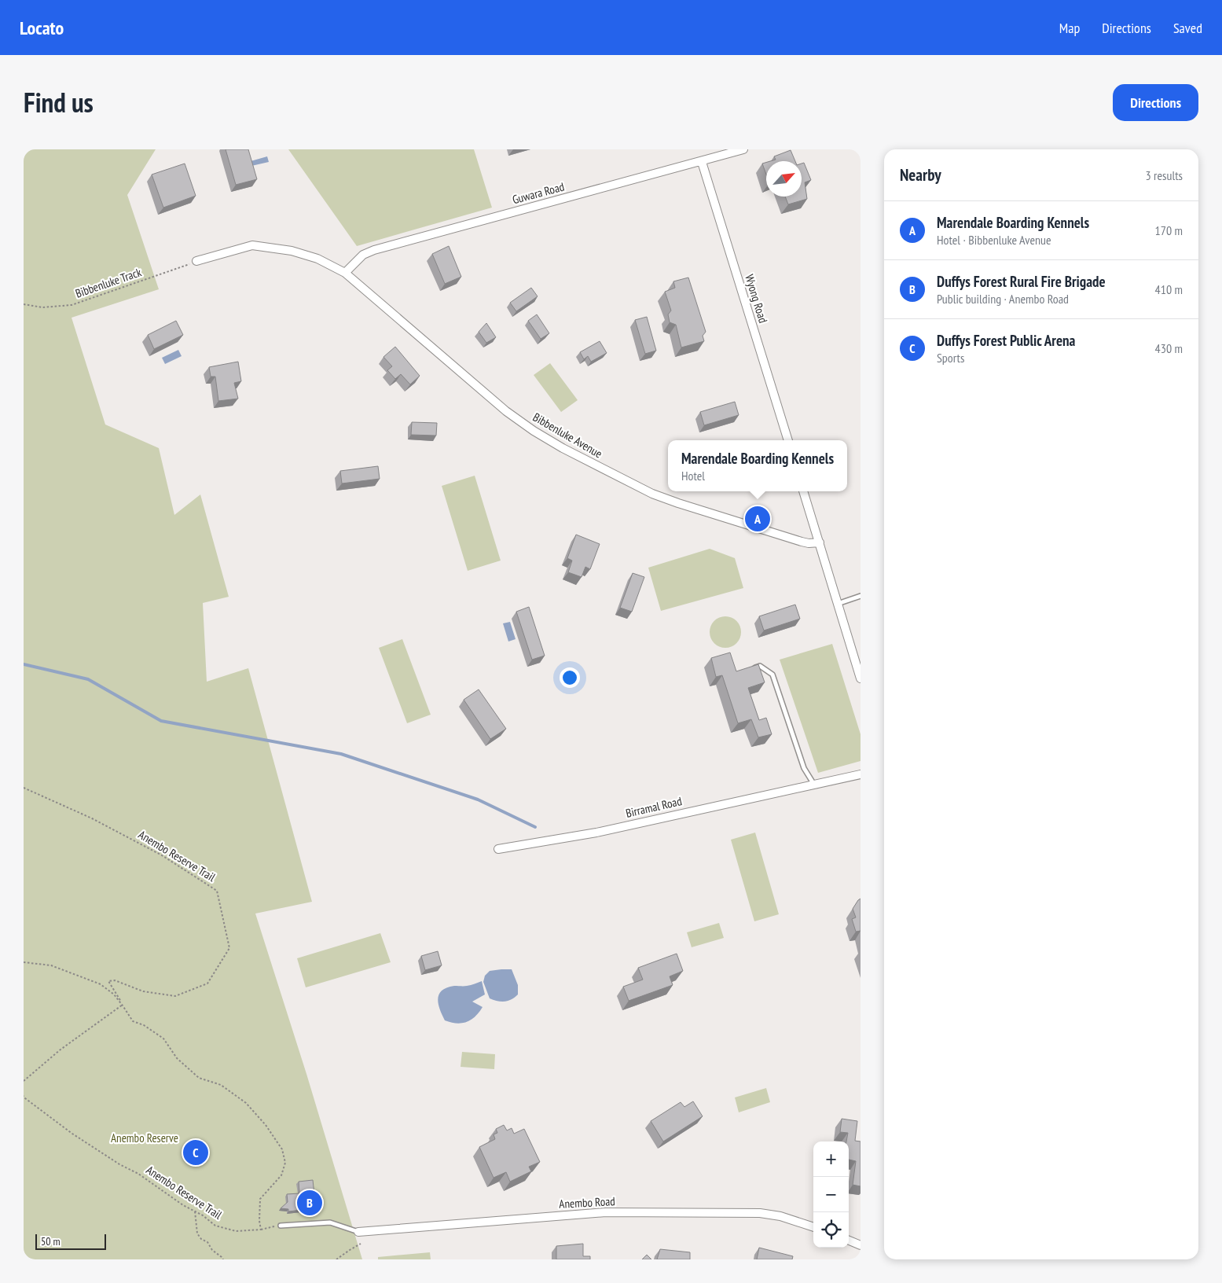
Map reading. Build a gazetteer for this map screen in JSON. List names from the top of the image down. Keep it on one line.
{"streets":{"street":["Guwara Road","Wyong Road","Bibbenluke Avenue","Birramal Road","Anembo Road"],"path":["Bibbenluke Track","Anembo Reserve Trail"]},"crossings":[["Guwara Road","Wyong Road"],["Guwara Road","Bibbenluke Avenue"],["Bibbenluke Track","Bibbenluke Avenue"]],"parks":["Anembo Reserve"],"scale_bar":"50 m","north":"top right","page":{"header":"Locato","nav":["Map","Directions","Saved"],"title":"Find us","buttons":"Directions","heading":["Nearby","3 results"],"list":[{"mark":"A","name":"Marendale Boarding Kennels","note":"Hotel · Bibbenluke Avenue","value":"170 m"},{"mark":"B","name":"Duffys Forest Rural Fire Brigade","note":"Public building · Anembo Road","value":"410 m"},{"mark":"C","name":"Duffys Forest Public Arena","note":"Sports","value":"430 m"}],"popup":["Marendale Boarding Kennels","Hotel"],"pins":["A","C","B"],"map_buttons":["+","−"],"scale":"50 m"}}
